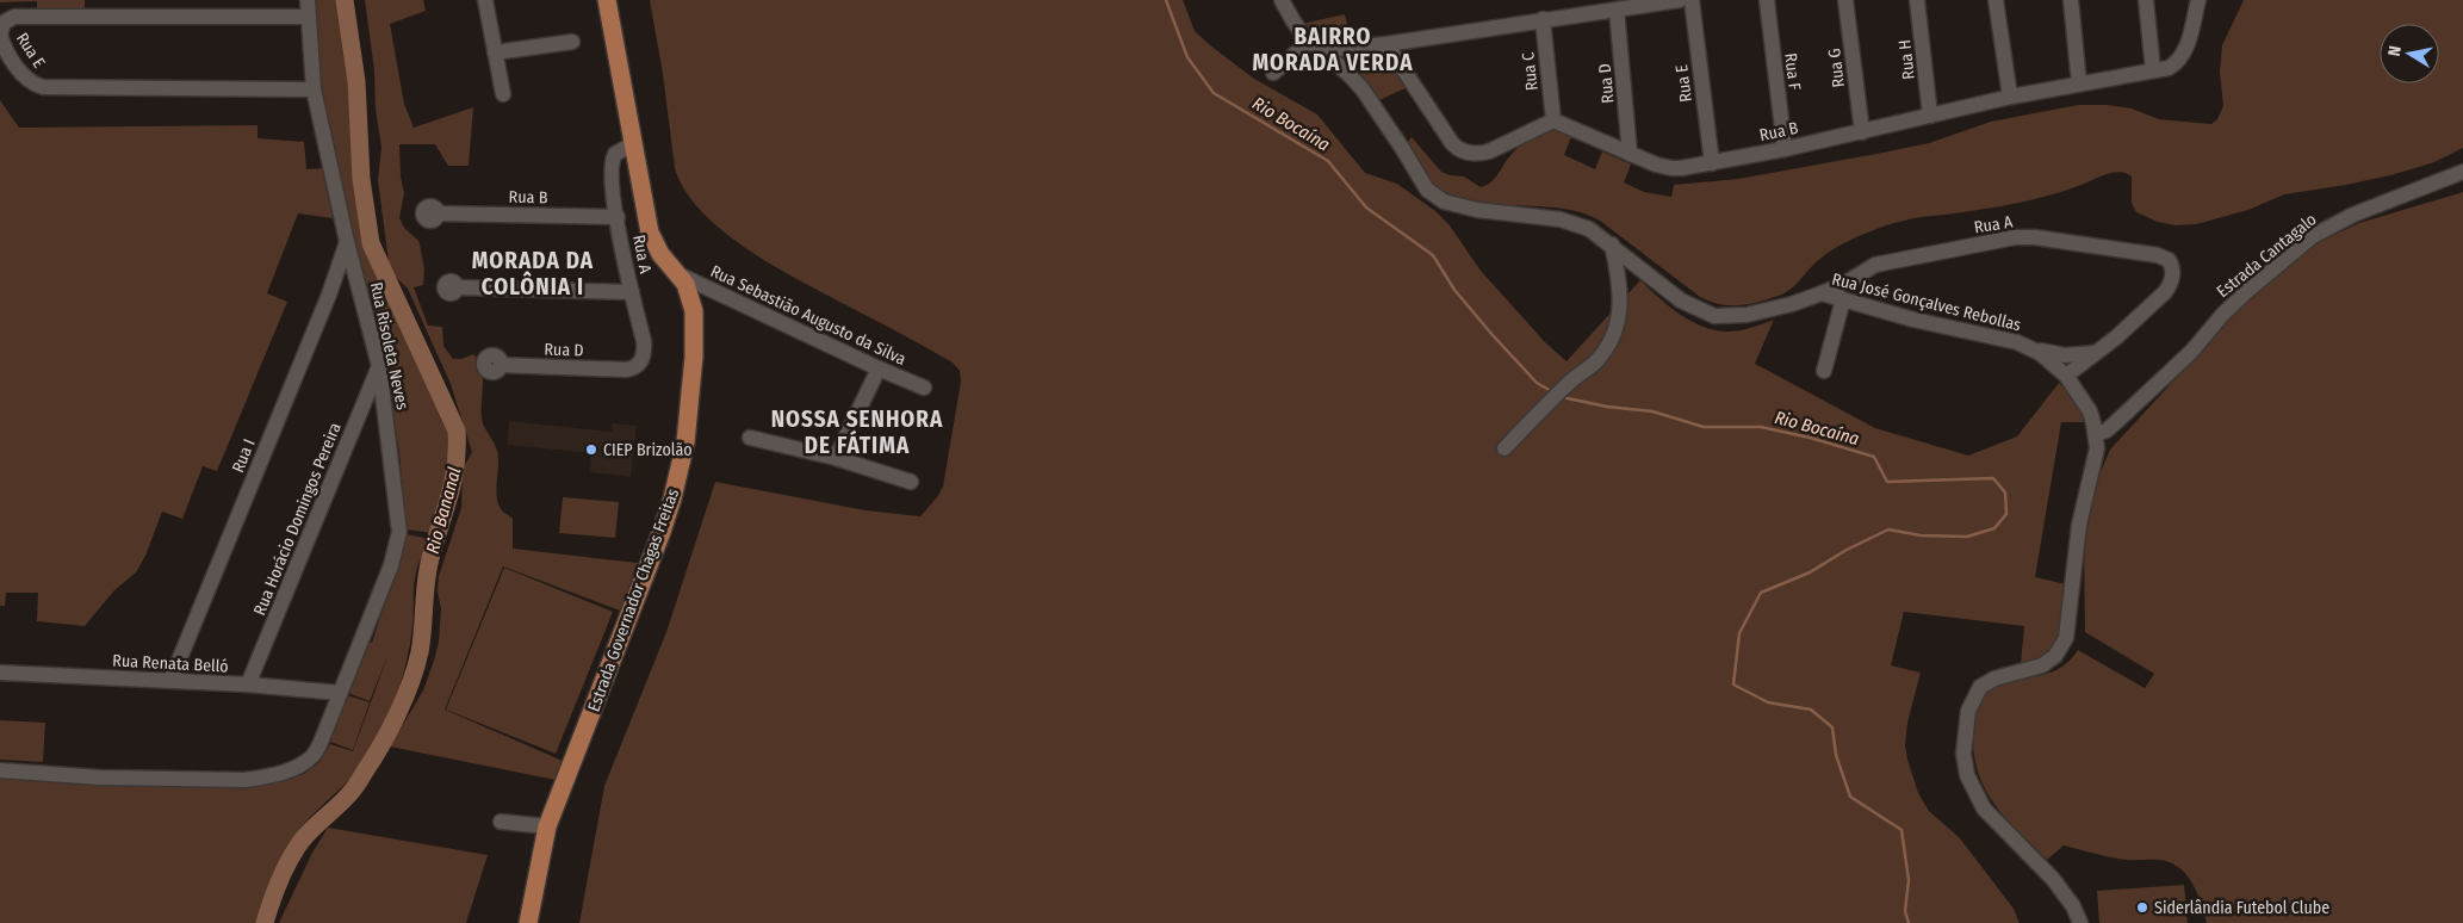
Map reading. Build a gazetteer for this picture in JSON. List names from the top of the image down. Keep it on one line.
{"streets":{"main road":["Estrada Governador Chagas Freitas"],"street":["Rua E","Rua H","Rua G","Rua C","Rua F","Rua D","Rua B","Rua A","Estrada Cantagalo","Rua José Gonçalves Rebollas","Rua Sebastião Augusto da Silva","Rua Risoleta Neves","Rua I","Rua Horácio Domingos Pereira","Rua Renata Belló"]},"crossings":[["Rua E","Rua B"],["Rua E","Rua Risoleta Neves"],["Rua H","Rua B"],["Rua G","Rua B"],["Rua C","Rua B"],["Rua F","Rua B"],["Rua D","Rua B"],["Rua D","Rua A"],["Rua B","Rua A"],["Rua A","Rua José Gonçalves Rebollas"],["Rua A","Estrada Governador Chagas Freitas"],["Estrada Cantagalo","Rua José Gonçalves Rebollas"],["Rua Sebastião Augusto da Silva","Estrada Governador Chagas Freitas"],["Rua Risoleta Neves","Rua I"],["Rua Risoleta Neves","Rua Horácio Domingos Pereira"],["Rua Risoleta Neves","Rua Renata Belló"],["Rua I","Rua Renata Belló"],["Rua Horácio Domingos Pereira","Rua Renata Belló"]],"districts":["BAIRRO MORADA VERDA","MORADA DA COLÔNIA I","NOSSA SENHORA DE FÁTIMA"],"water":["Rio Bocaína","Rio Bananal"],"places":["CIEP Brizolão","Siderlândia Futebol Clube"],"north":"left"}
